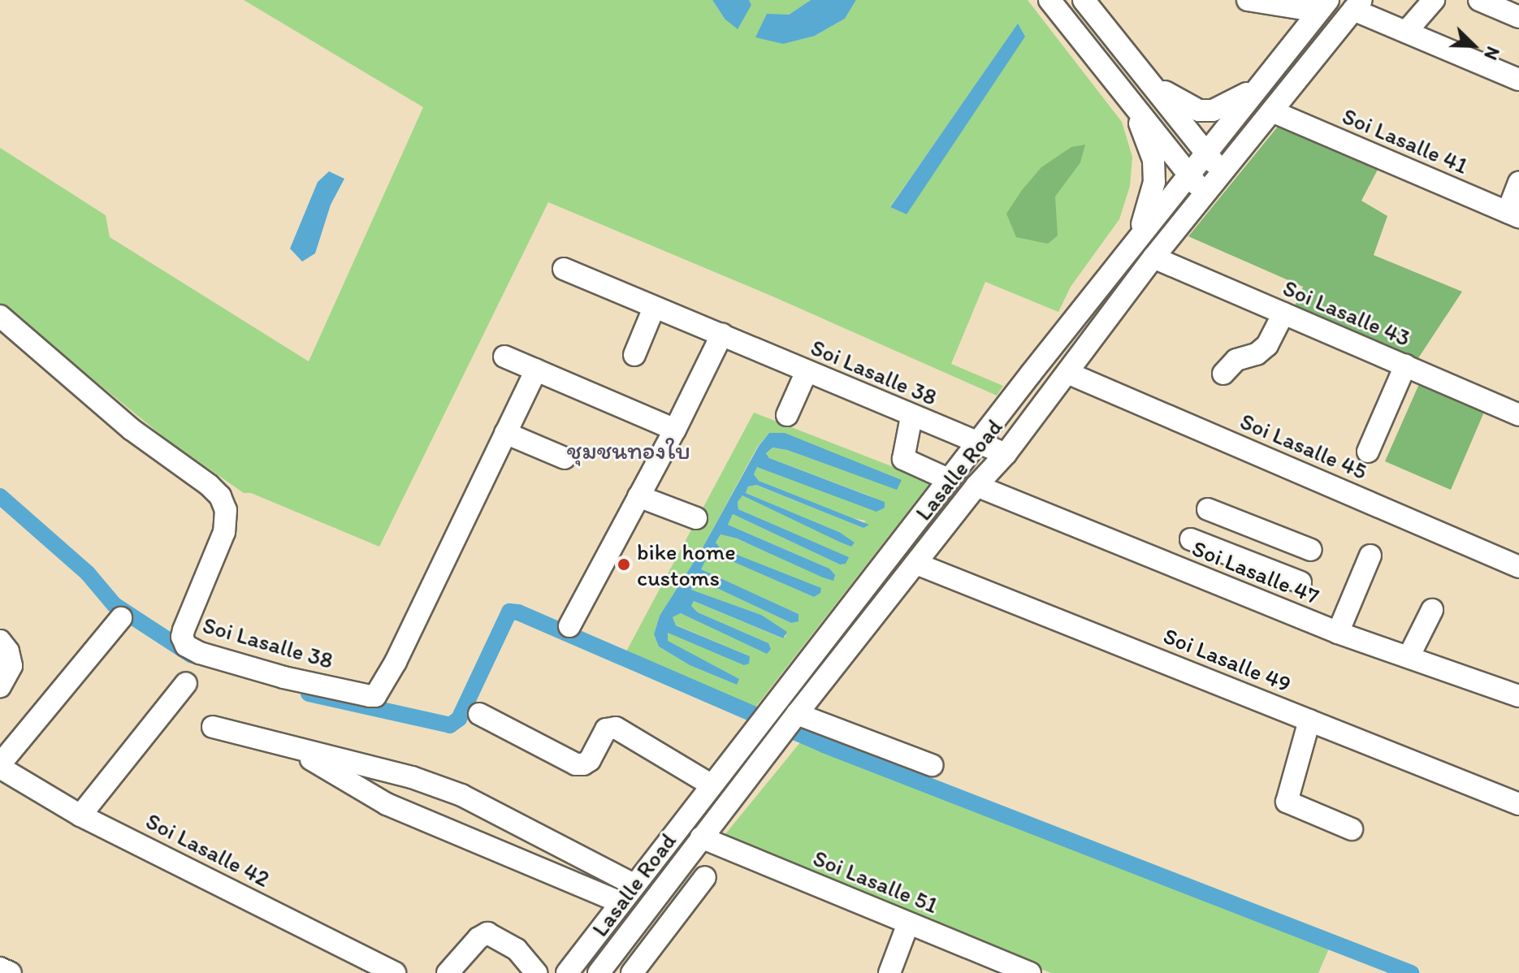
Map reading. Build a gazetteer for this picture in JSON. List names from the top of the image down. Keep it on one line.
{"streets":{"street":["Soi Lasalle 41","Soi Lasalle 43","Soi Lasalle 38","Soi Lasalle 45","Lasalle Road","Soi Lasalle 47","Soi Lasalle 49","Soi Lasalle 42","Soi Lasalle 51"]},"crossings":[["Soi Lasalle 41","Lasalle Road"],["Soi Lasalle 43","Lasalle Road"],["Soi Lasalle 38","Lasalle Road"],["Soi Lasalle 45","Lasalle Road"],["Lasalle Road","Soi Lasalle 47"],["Lasalle Road","Soi Lasalle 49"],["Lasalle Road","Soi Lasalle 51"]],"districts":["ชุมชนทองใบ"],"places":["bike home customs"],"north":"bottom right"}
